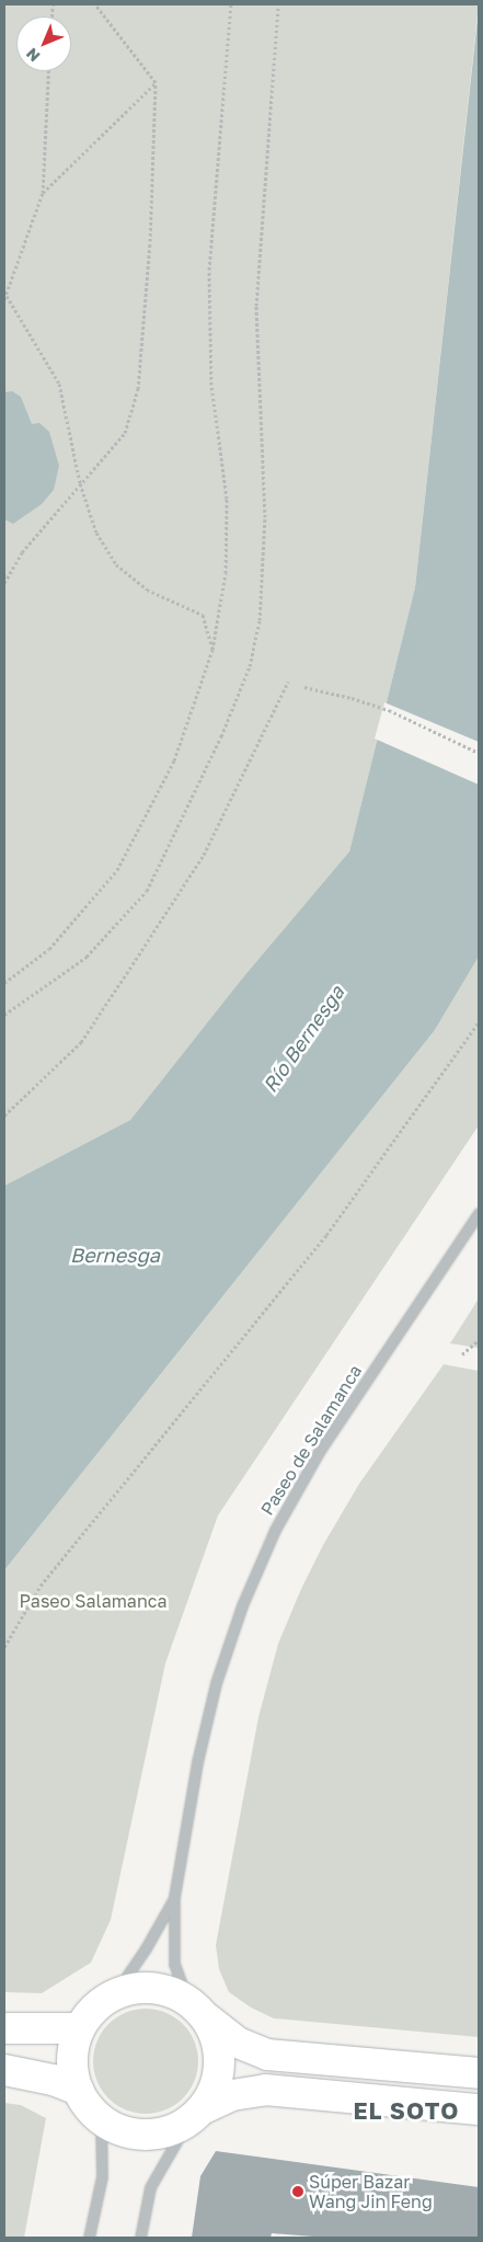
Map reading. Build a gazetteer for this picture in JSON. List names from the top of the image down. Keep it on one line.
{"streets":{"street":["Paseo de Salamanca"]},"districts":["EL SOTO"],"water":["Río Bernesga","Bernesga"],"parks":["Paseo Salamanca"],"places":["Súper Bazar Wang Jin Feng"],"north":"bottom left"}
